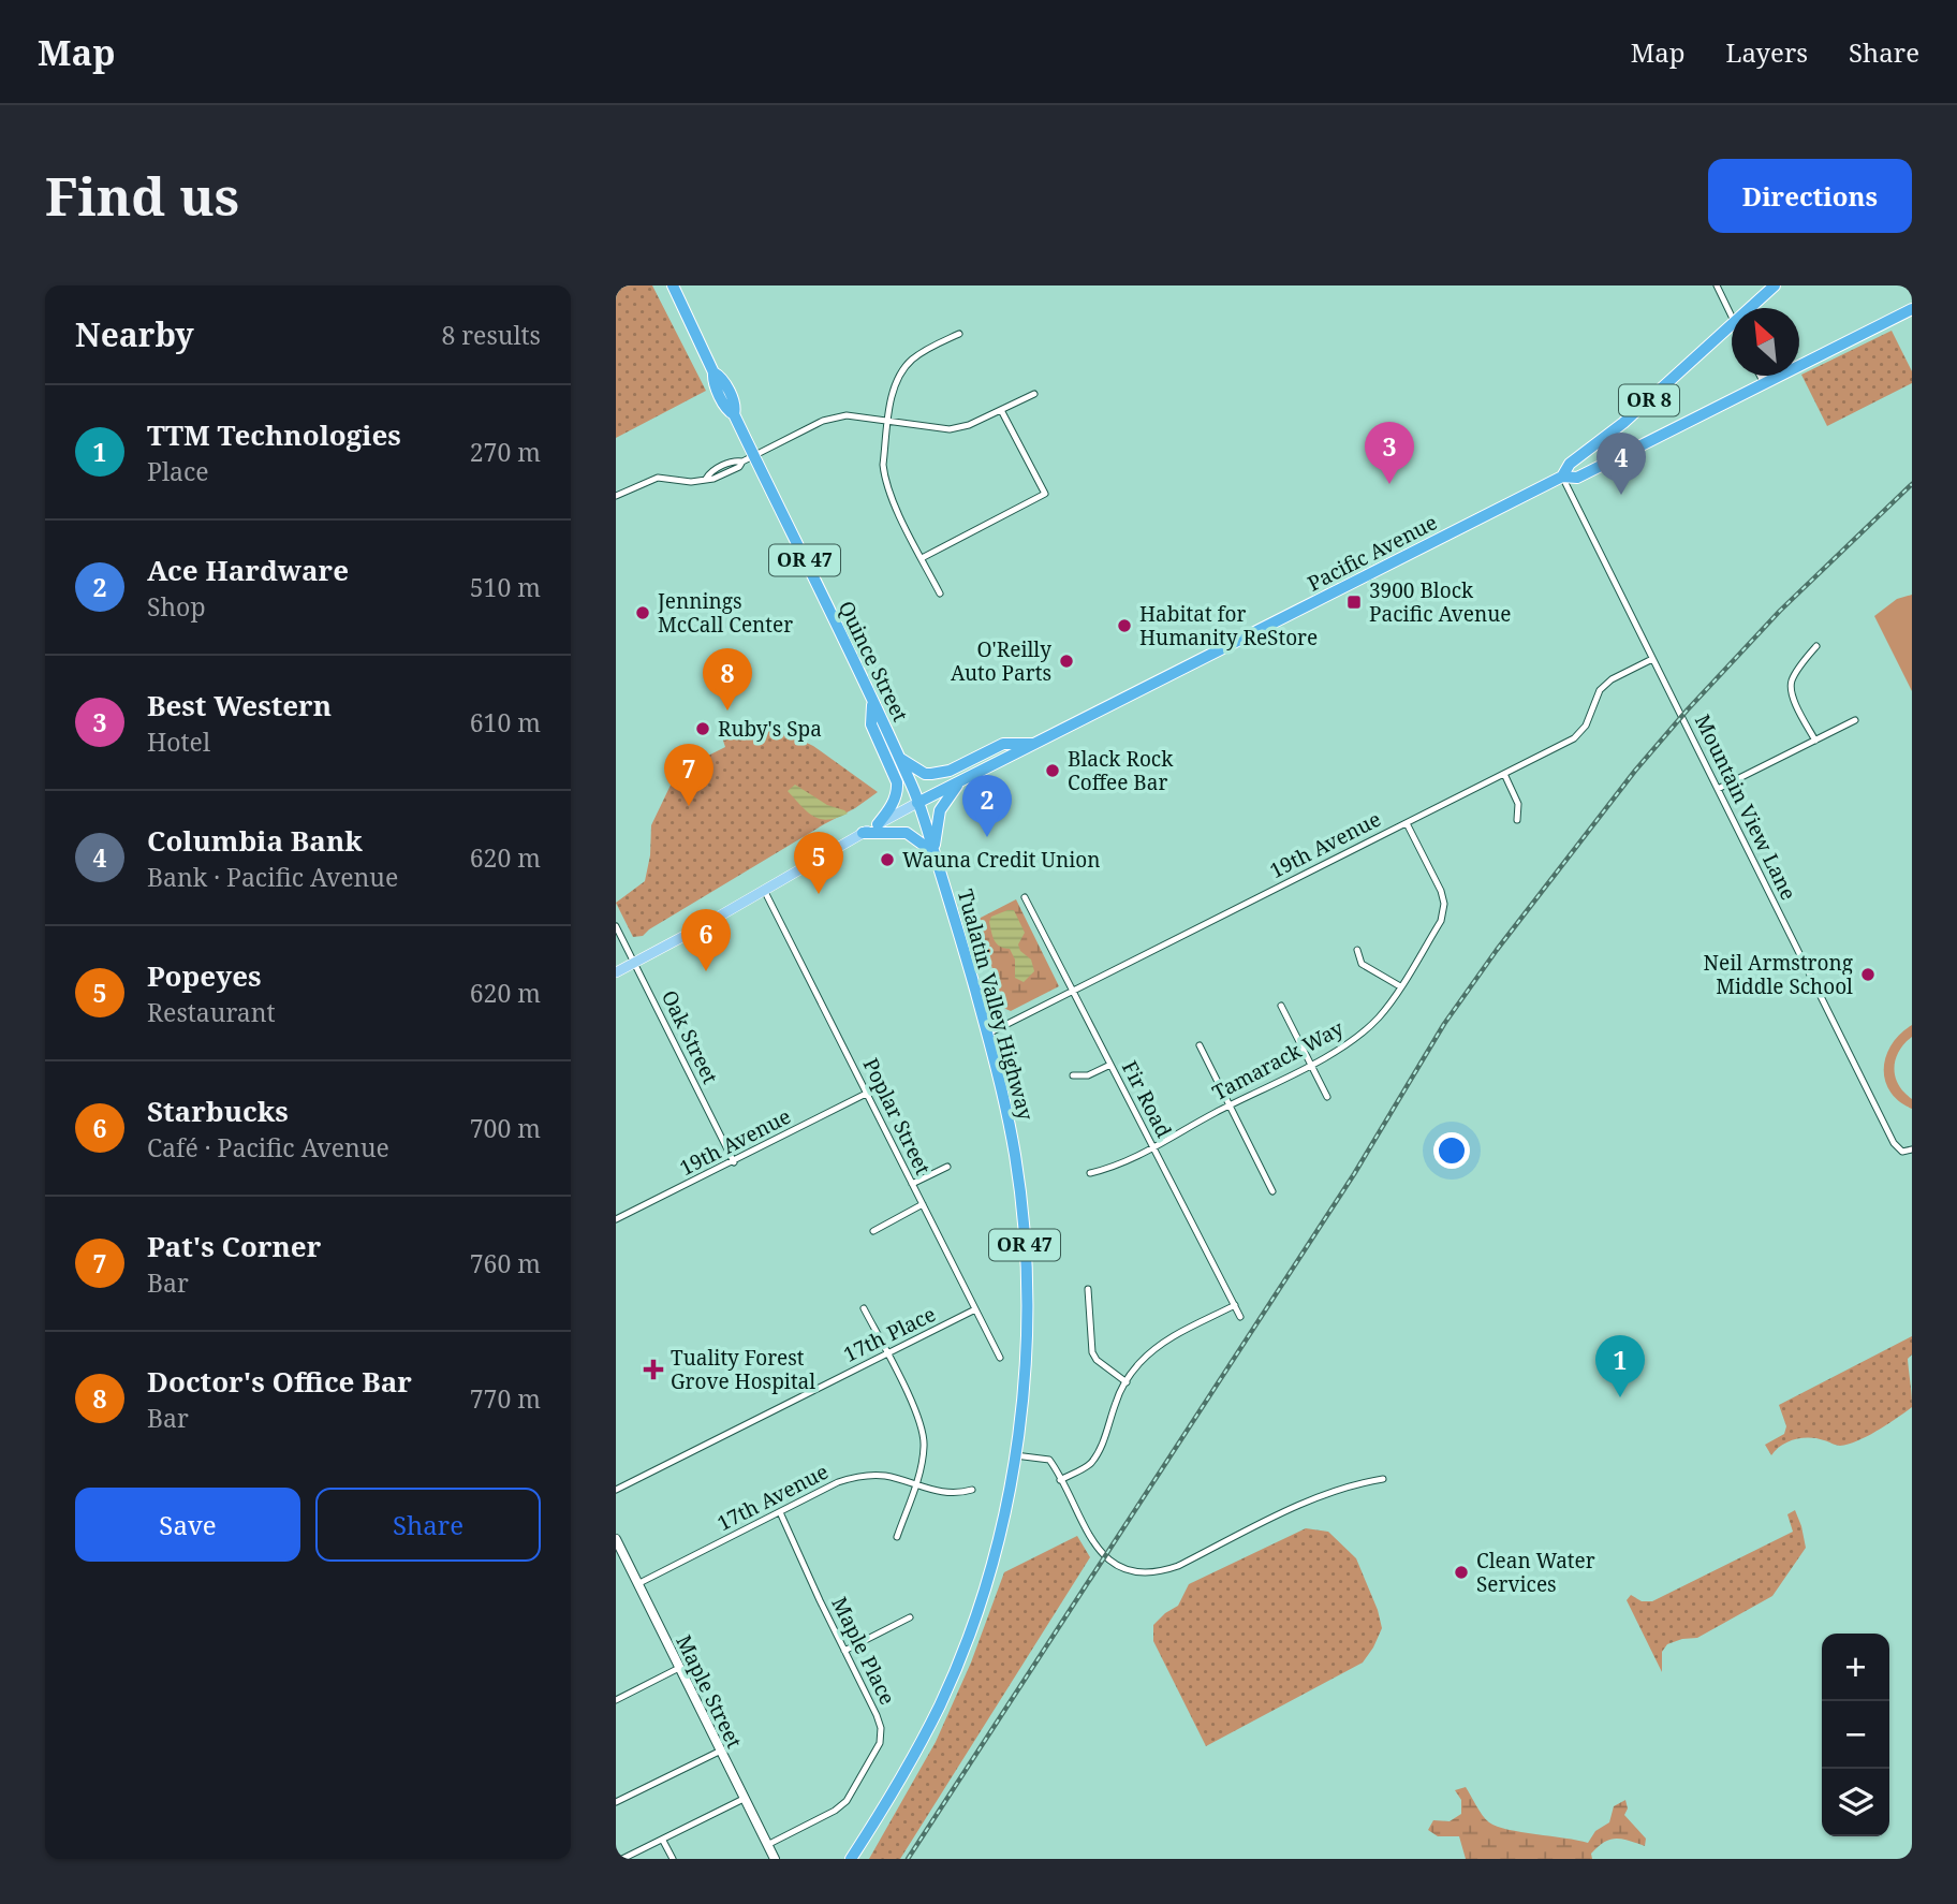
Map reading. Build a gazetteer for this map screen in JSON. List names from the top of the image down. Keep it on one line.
{"streets":{"highway":["OR 8","Pacific Avenue","OR 47","Quince Street","Tualatin Valley Highway"],"street":["Mountain View Lane","19th Avenue","Oak Street","Tamarack Way","Fir Road","Poplar Street","17th Place","17th Avenue","Maple Place","Maple Street"]},"crossings":[["OR 8","Pacific Avenue"],["OR 8","Mountain View Lane"],["Pacific Avenue","Quince Street"],["Pacific Avenue","Mountain View Lane"],["Pacific Avenue","Tualatin Valley Highway"],["Pacific Avenue","Oak Street"],["Pacific Avenue","Poplar Street"],["Quince Street","Tualatin Valley Highway"],["Mountain View Lane","19th Avenue"],["19th Avenue","Tualatin Valley Highway"],["19th Avenue","Oak Street"],["19th Avenue","Tamarack Way"],["19th Avenue","Fir Road"],["19th Avenue","Poplar Street"],["Tamarack Way","Fir Road"],["Poplar Street","17th Place"],["17th Avenue","Maple Place"],["17th Avenue","Maple Street"],["Maple Place","Maple Street"]],"places":{"transit":["3900 Block Pacific Avenue"],"other":["Jennings McCall Center","Habitat for Humanity ReStore","O'Reilly Auto Parts","Ruby's Spa","Black Rock Coffee Bar","Wauna Credit Union","Neil Armstrong Middle School","Clean Water Services"],"health":["Tuality Forest Grove Hospital"]},"north":"top left","page":{"header":"Map","nav":["Map","Layers","Share"],"buttons":["Directions",["Save","Share"]],"title":"Find us","heading":["Nearby","8 results"],"list":[{"mark":"1","name":"TTM Technologies","note":"Place","value":"270 m"},{"mark":"2","name":"Ace Hardware","note":"Shop","value":"510 m"},{"mark":"3","name":"Best Western","note":"Hotel","value":"610 m"},{"mark":"4","name":"Columbia Bank","note":"Bank · Pacific Avenue","value":"620 m"},{"mark":"5","name":"Popeyes","note":"Restaurant","value":"620 m"},{"mark":"6","name":"Starbucks","note":"Café · Pacific Avenue","value":"700 m"},{"mark":"7","name":"Pat's Corner","note":"Bar","value":"760 m"},{"mark":"8","name":"Doctor's Office Bar","note":"Bar","value":"770 m"}],"pins":["3","4","8","7","2","5","6","1"],"map_buttons":["+","−"]}}
